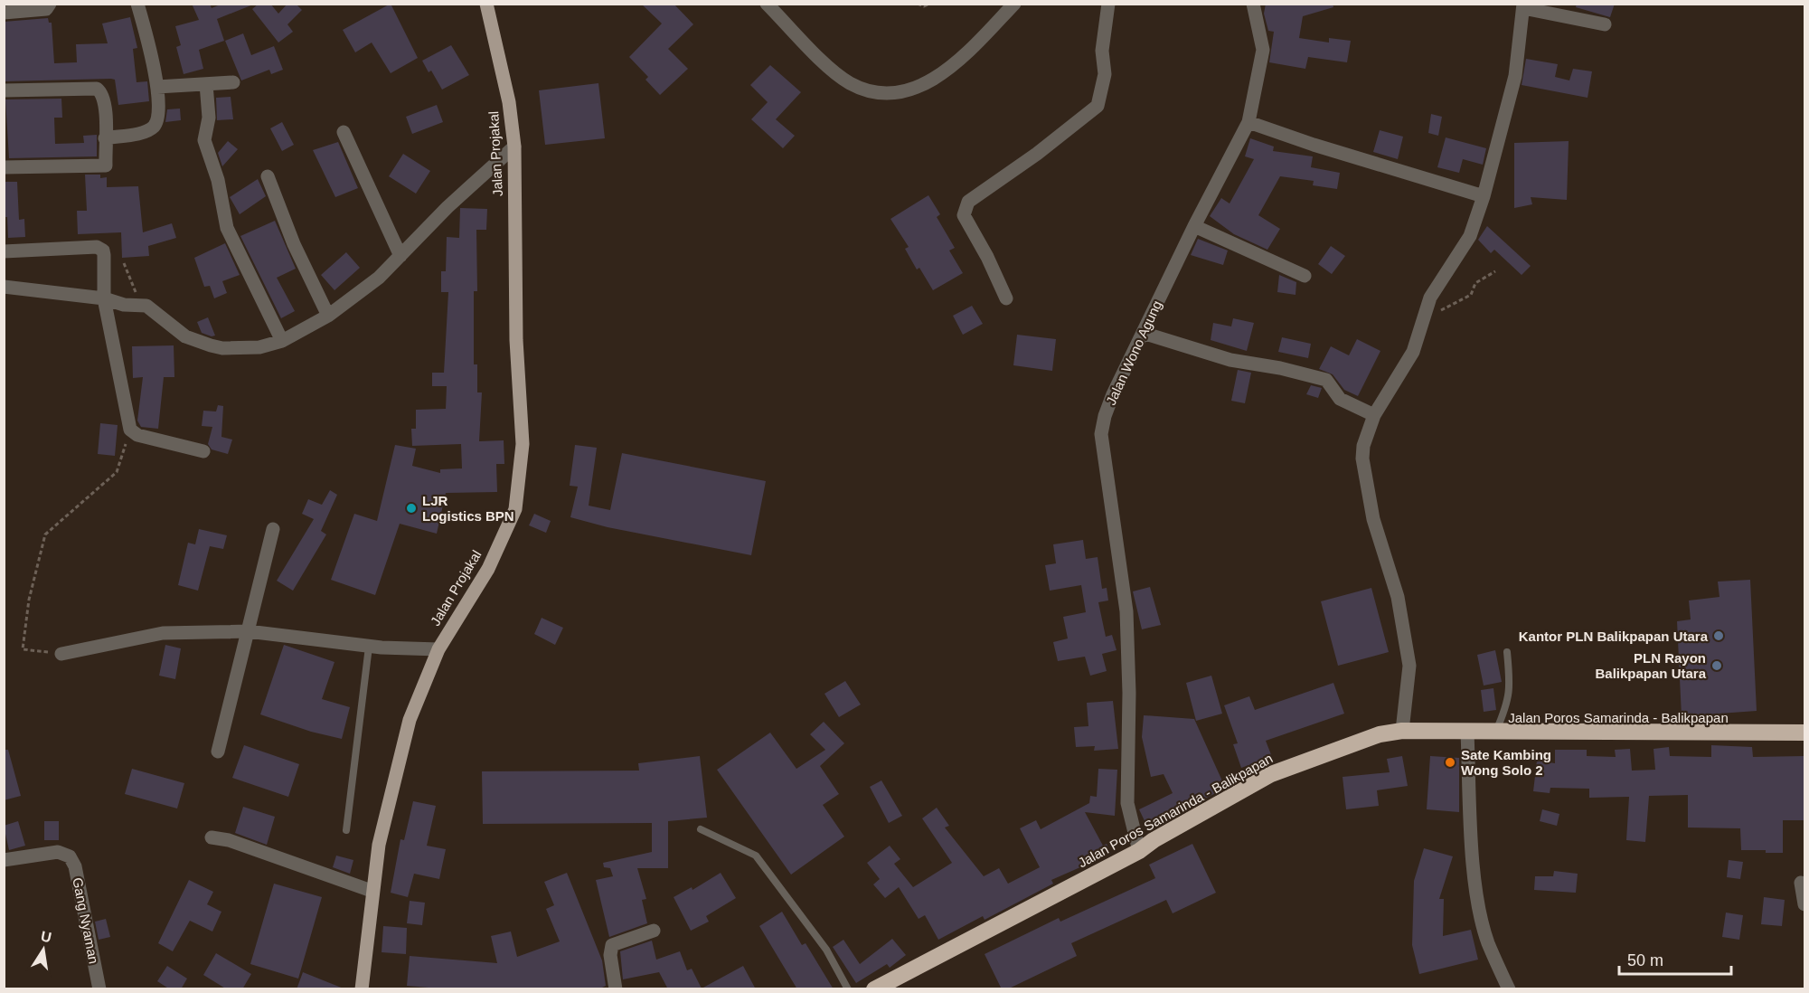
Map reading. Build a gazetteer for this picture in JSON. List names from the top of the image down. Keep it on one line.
{"streets":{"highway":["Jalan Poros Samarinda - Balikpapan"],"main road":["Jalan Projakal"],"street":["Jalan Wono Agung","Gang Nyaman"]},"crossings":[["Jalan Wono Agung","Jalan Poros Samarinda - Balikpapan"]],"places":["LJR Logistics BPN","Kantor PLN Balikpapan Utara","PLN Rayon Balikpapan Utara","Sate Kambing Wong Solo 2"],"scale_bar":"50 m","north":"top"}
